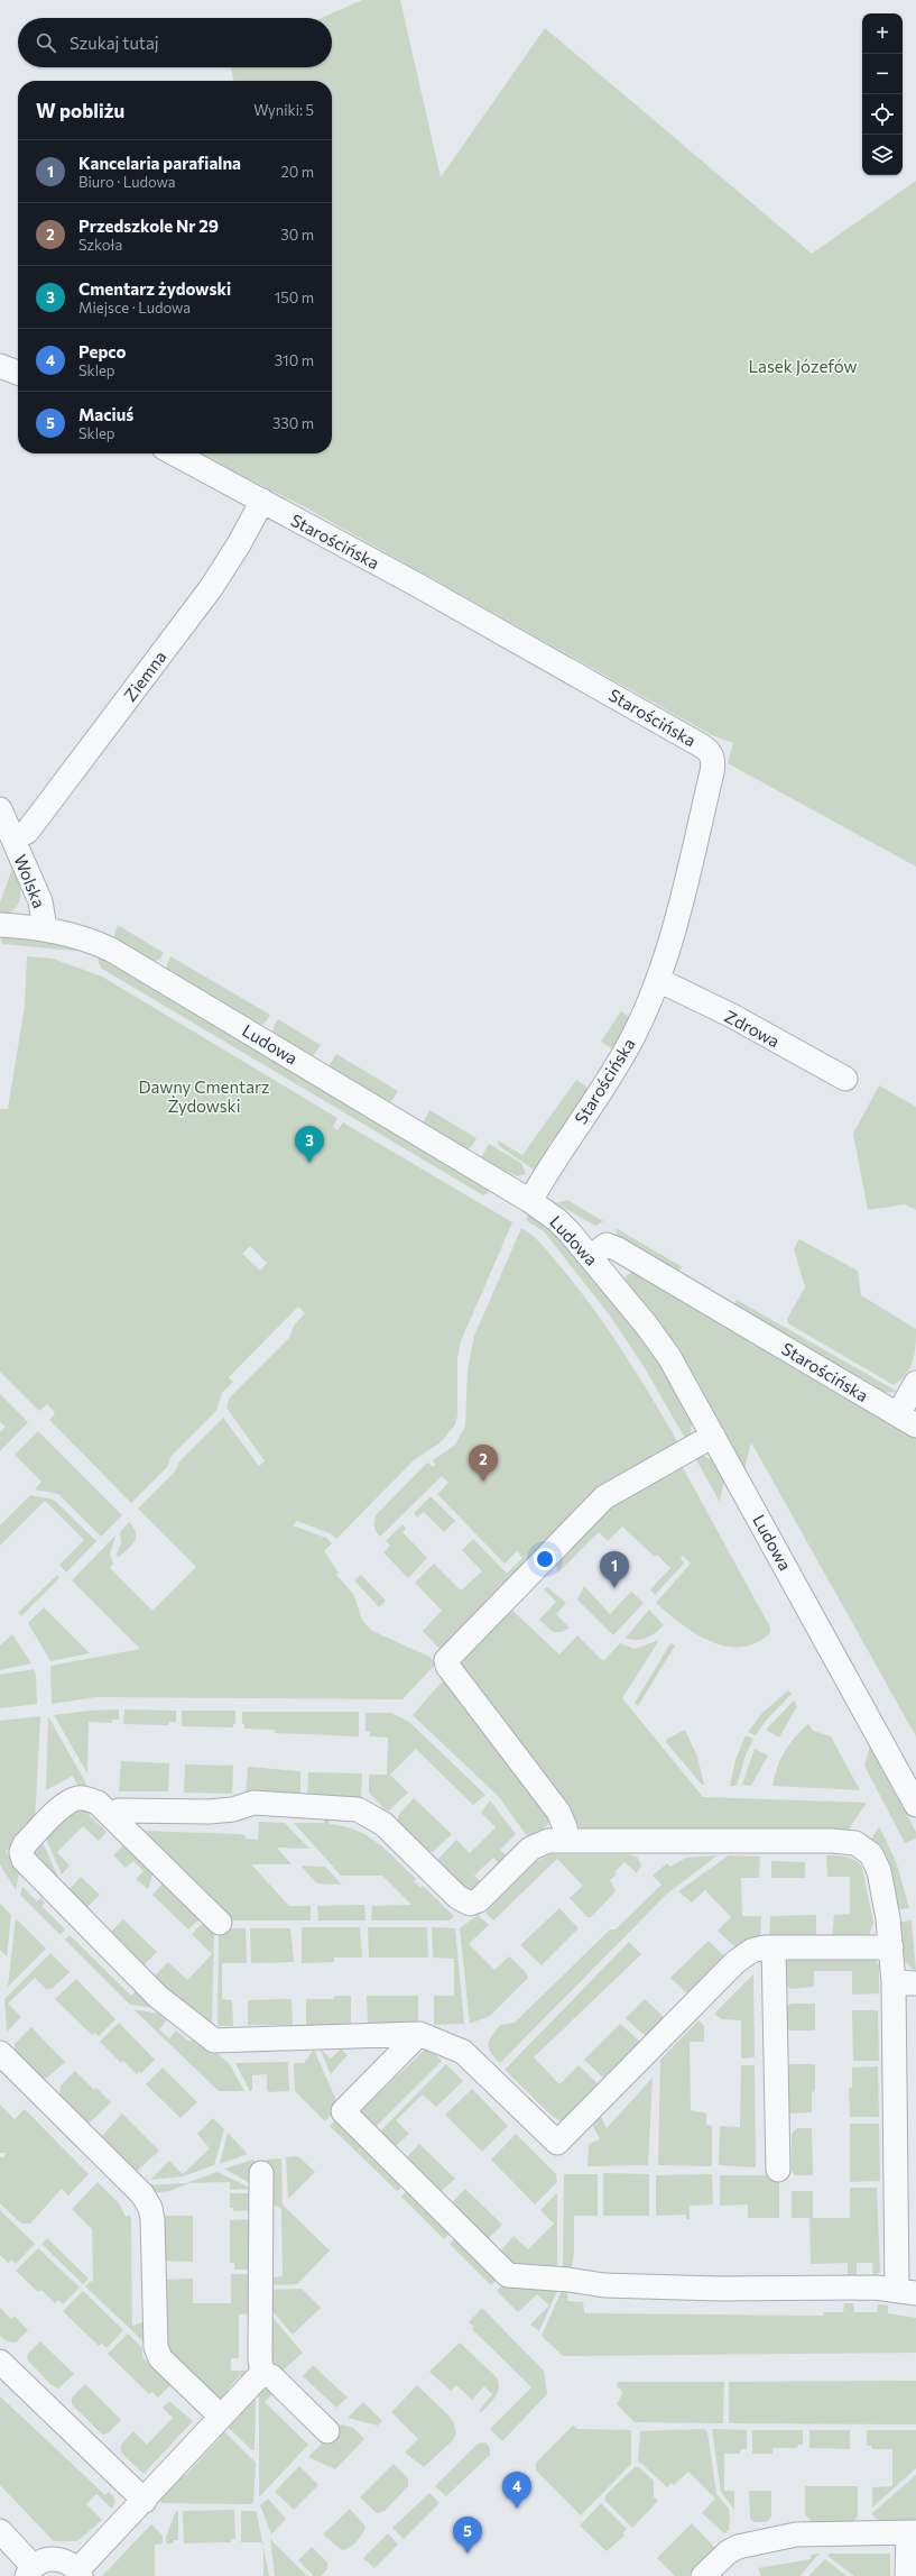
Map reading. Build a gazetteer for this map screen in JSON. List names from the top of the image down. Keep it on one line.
{"streets":{"street":["Starościńska","Ziemna","Wolska","Zdrowa","Ludowa"]},"crossings":[["Starościńska","Ziemna"],["Starościńska","Zdrowa"],["Starościńska","Ludowa"],["Ziemna","Wolska"],["Wolska","Ludowa"]],"parks":["Lasek Józefów","Dawny Cmentarz Żydowski"],"page":{"map_buttons":["+","−"],"search":"Szukaj tutaj","heading":["W pobliżu","Wyniki: 5"],"list":[{"mark":"1","name":"Kancelaria parafialna","note":"Biuro · Ludowa","value":"20 m"},{"mark":"2","name":"Przedszkole Nr 29","note":"Szkoła","value":"30 m"},{"mark":"3","name":"Cmentarz żydowski","note":"Miejsce · Ludowa","value":"150 m"},{"mark":"4","name":"Pepco","note":"Sklep","value":"310 m"},{"mark":"5","name":"Maciuś","note":"Sklep","value":"330 m"}],"pins":["3","2","1","4","5"]}}
